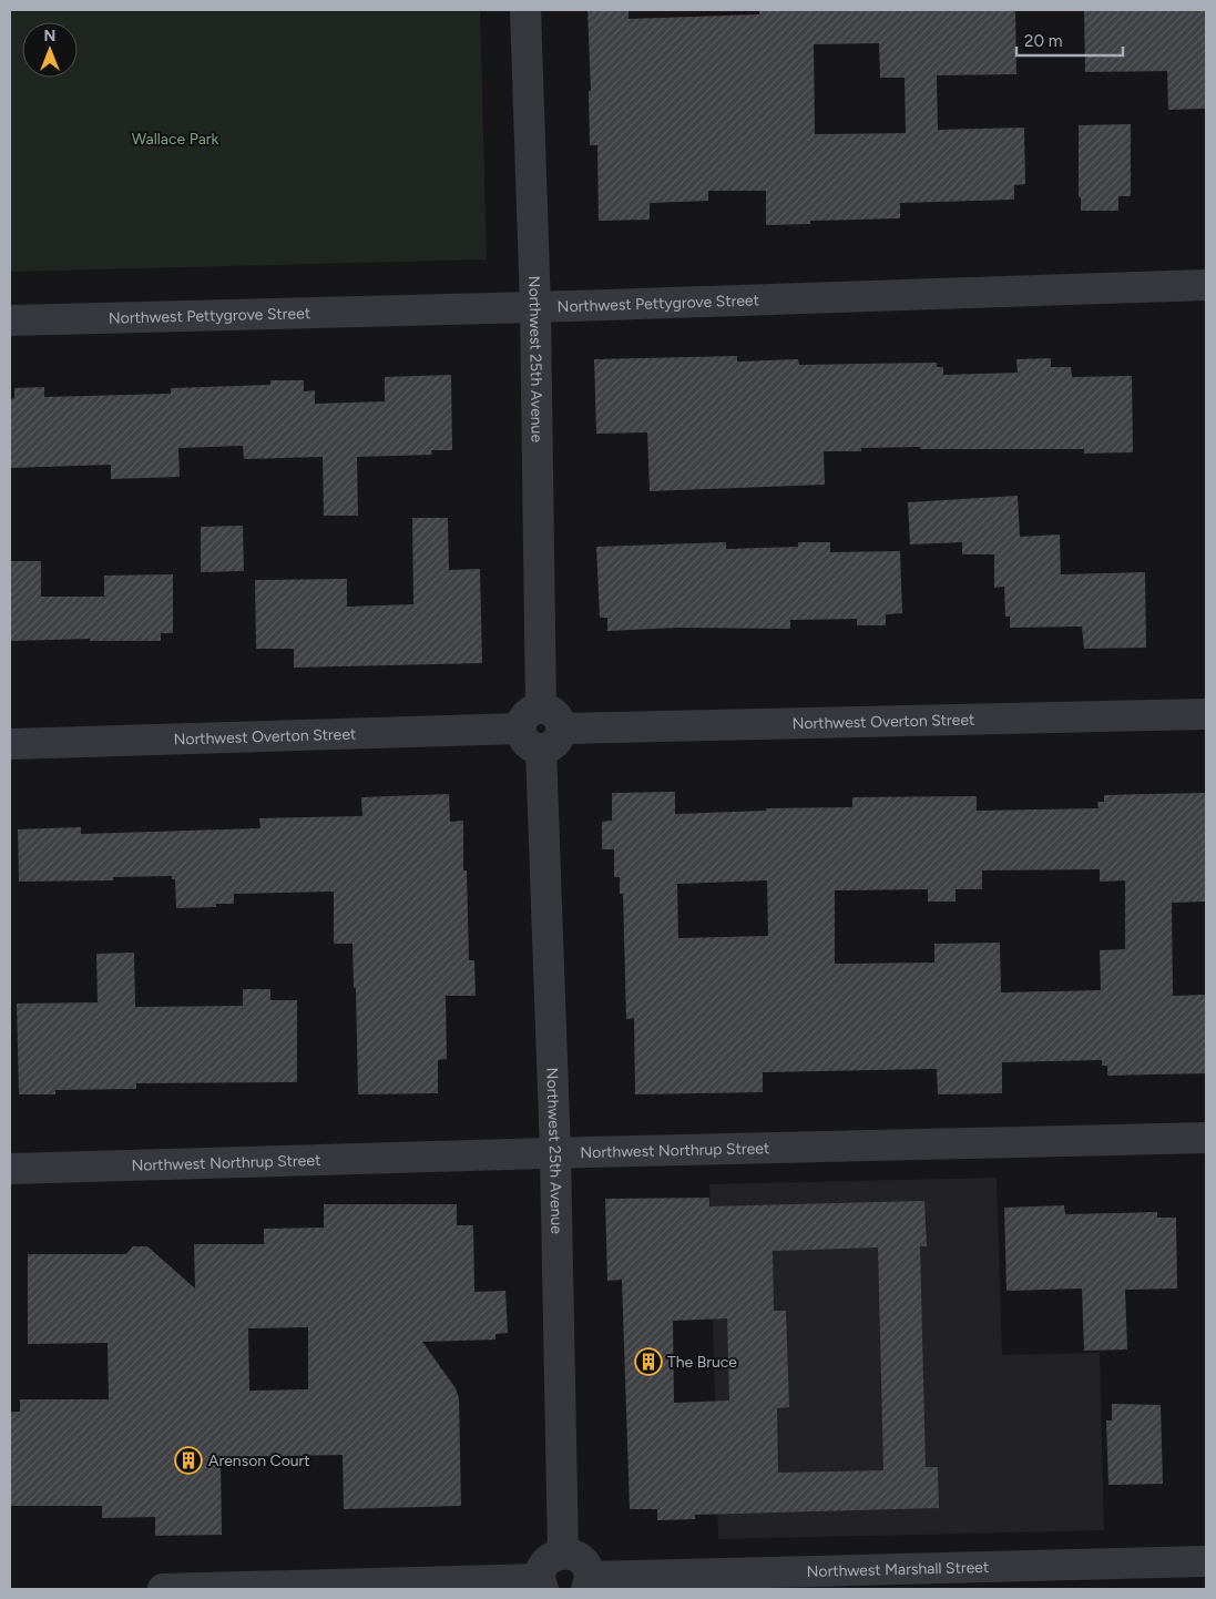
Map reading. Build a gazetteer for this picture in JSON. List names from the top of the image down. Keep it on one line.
{"streets":{"street":["Northwest Pettygrove Street","Northwest 25th Avenue","Northwest Overton Street","Northwest Northrup Street","Northwest Marshall Street"]},"crossings":[["Northwest Pettygrove Street","Northwest 25th Avenue"],["Northwest 25th Avenue","Northwest Overton Street"],["Northwest 25th Avenue","Northwest Northrup Street"]],"parks":["Wallace Park"],"places":{"building":["The Bruce","Arenson Court"]},"scale_bar":"20 m","north":"top"}
